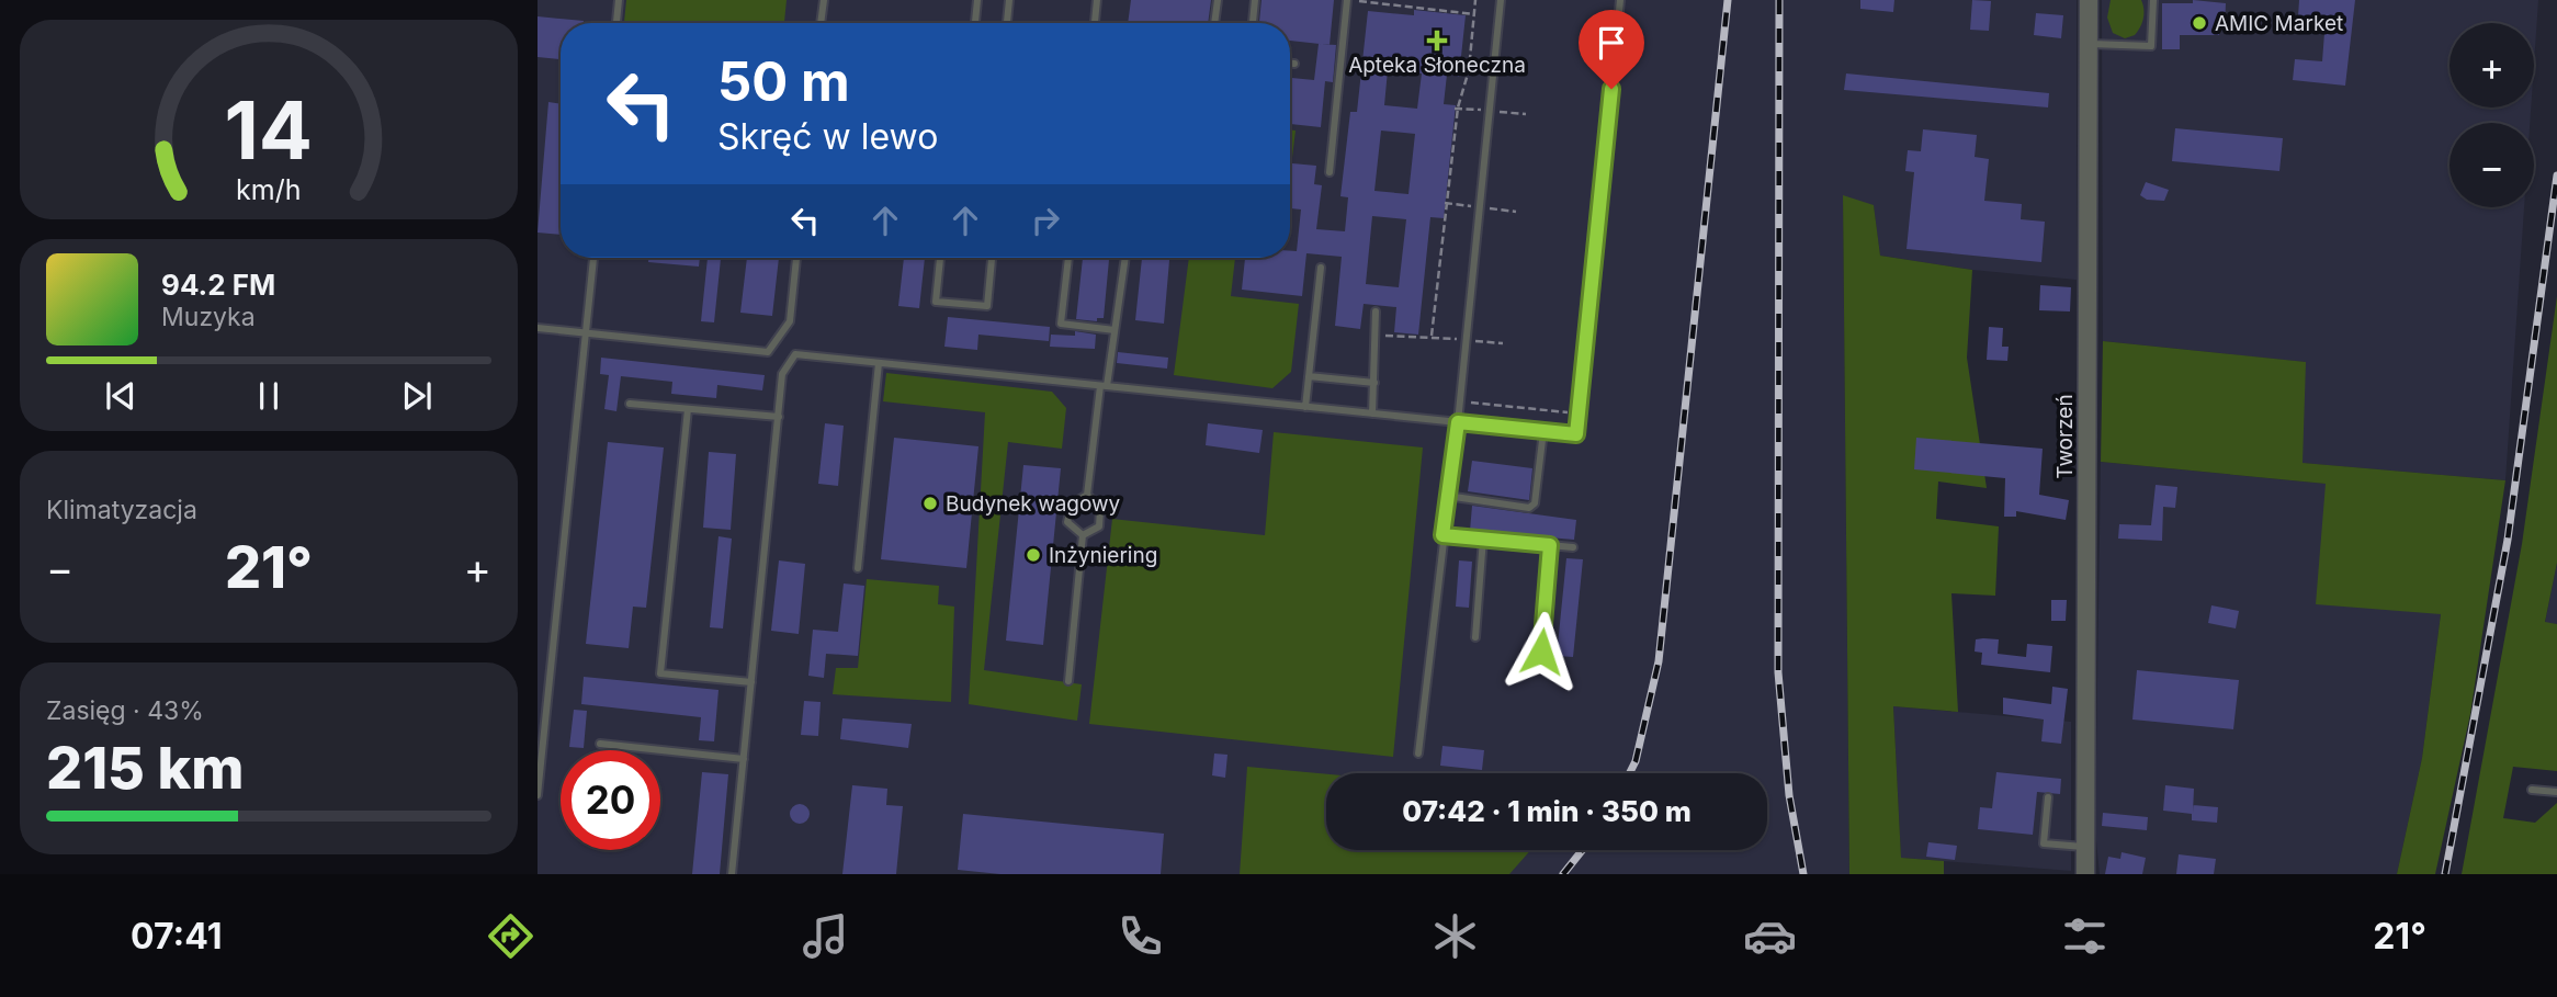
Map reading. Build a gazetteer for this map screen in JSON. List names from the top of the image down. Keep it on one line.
{"streets":{"street":["Tworzeń"]},"places":{"other":["AMIC Market","Budynek wagowy","Inżyniering"],"health":["Apteka Słoneczna"]},"page":{"map_buttons":["+","−"],"turn":["50 m","Skręć w lewo"],"song":["94.2 FM","Muzyka"],"tile":["Klimatyzacja",["Zasięg · 43%","215 km"]],"heat":["−","21°","+"],"limit":"20","trip":"07:42 · 1 min · 350 m","tabs":["07:41","21°"],"gauge":["14","km/h"]}}
